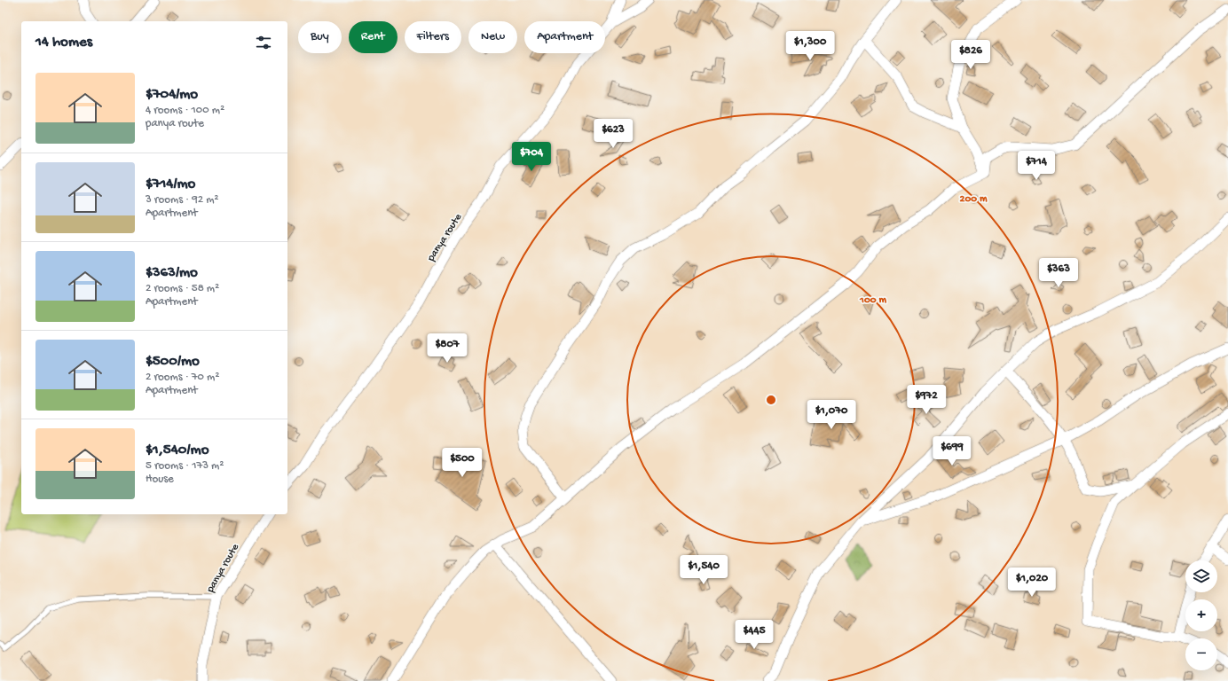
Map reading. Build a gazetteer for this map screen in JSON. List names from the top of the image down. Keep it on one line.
{"streets":{"street":["panya route"]},"page":{"chip":["Buy","Rent","Filters","New","Apartment"],"heading":"14 homes","price":["$1,300","$826","$623","$704","$714","$363","$807","$972","$1,070","$699","$500","$1,540","$1,020","$445"],"list":[{"name":"$704/mo","note":"4 rooms · 100 m² · panya route"},{"name":"$714/mo","note":"3 rooms · 92 m² · Apartment"},{"name":"$363/mo","note":"2 rooms · 58 m² · Apartment"},{"name":"$500/mo","note":"2 rooms · 70 m² · Apartment"},{"name":"$1,540/mo","note":"5 rooms · 173 m² · House"}],"map_buttons":["+","−"]},"rings":["200 m","100 m"]}
